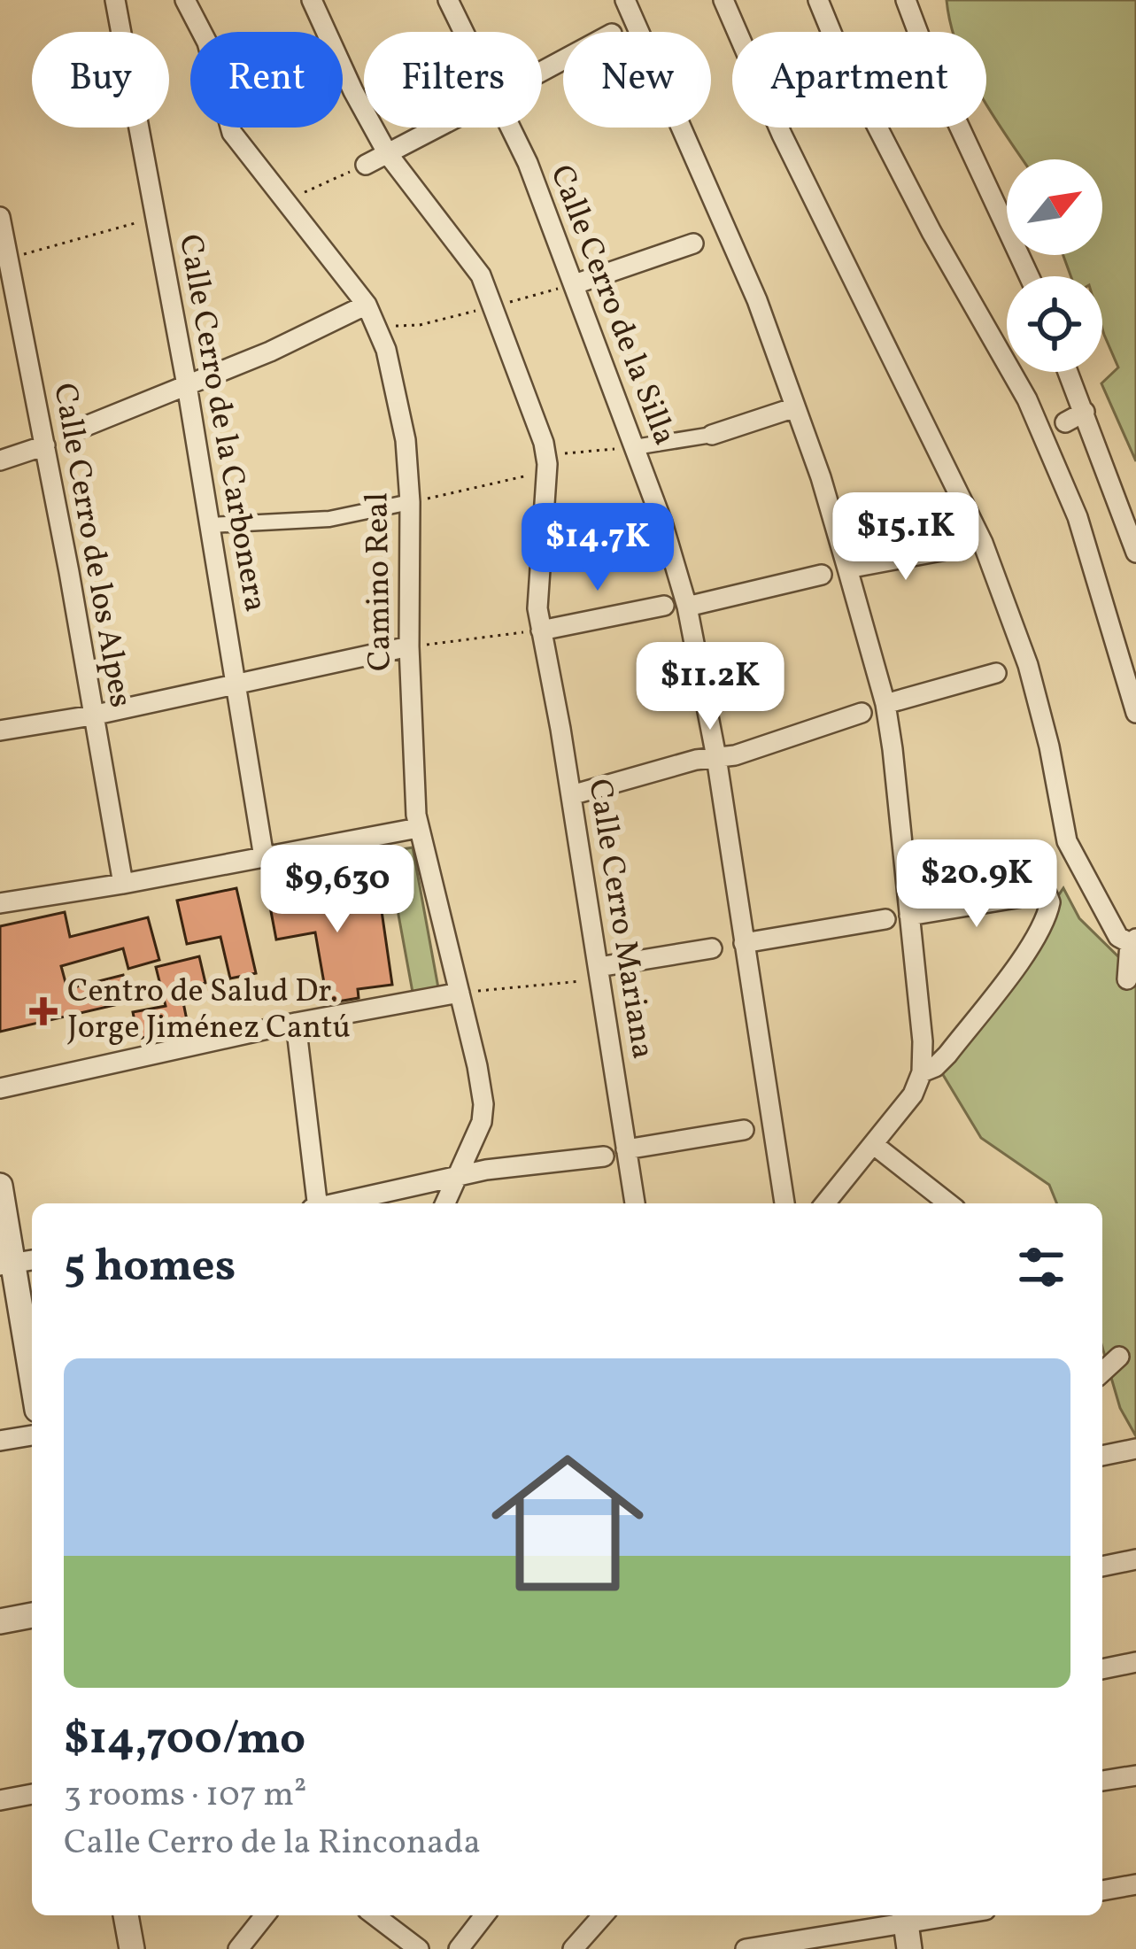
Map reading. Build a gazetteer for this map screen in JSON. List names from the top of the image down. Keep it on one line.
{"streets":{"street":["Calle Cerro de la Silla","Calle Cerro de la Carbonera","Calle Cerro de los Alpes","Camino Real","Calle Cerro Mariana"]},"places":{"health":["Centro de Salud Dr. Jorge Jiménez Cantú"]},"north":"top right","page":{"chip":["Buy","Rent","Filters","New","Apartment"],"price":["$15.1K","$14.7K","$11.2K","$20.9K","$9,630"],"heading":"5 homes","list":[{"name":"$14,700/mo","note":"3 rooms · 107 m² · Calle Cerro de la Rinconada"}]}}
